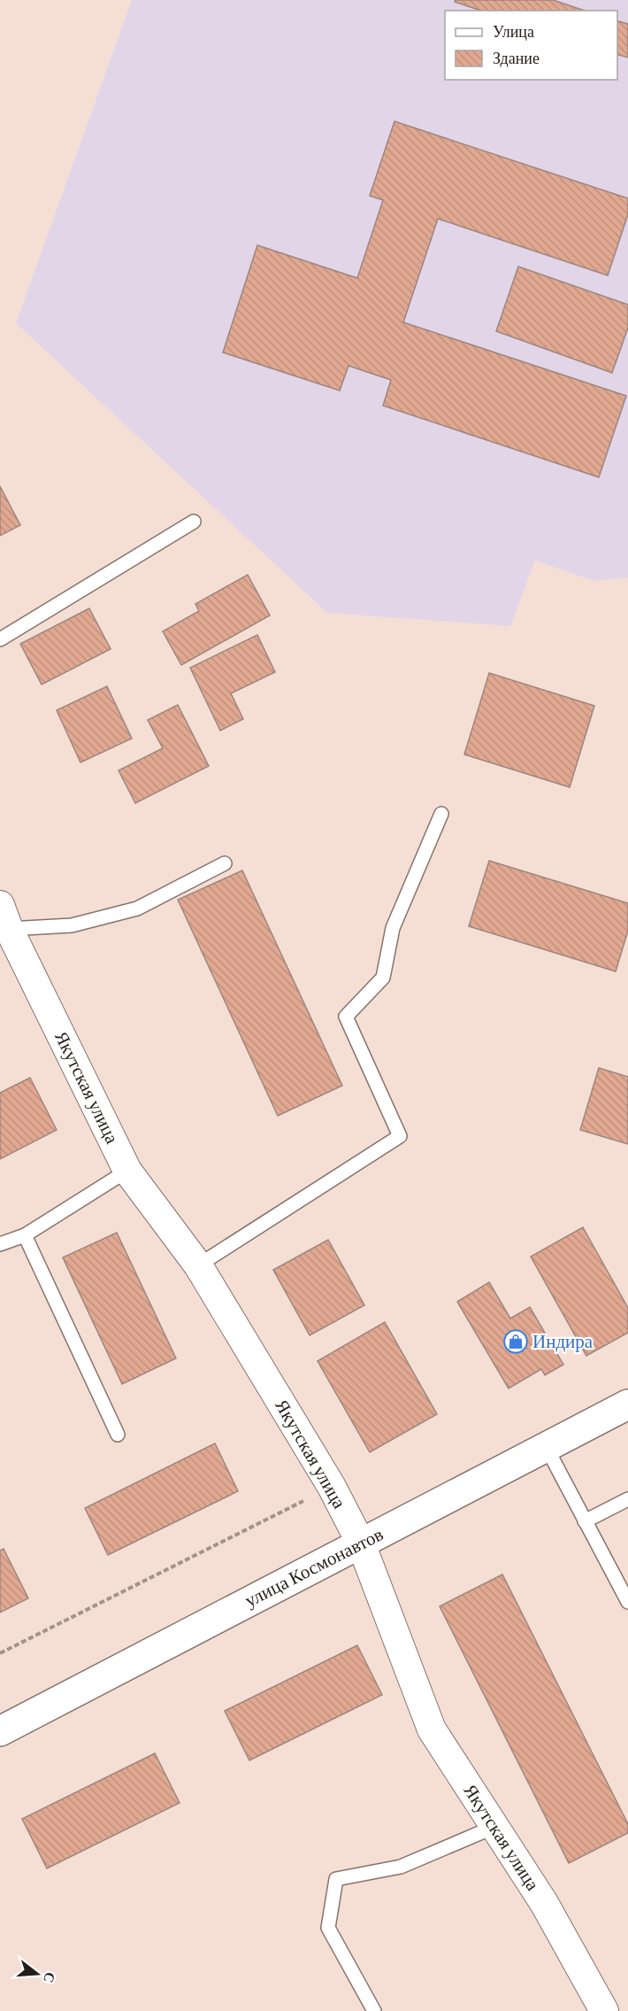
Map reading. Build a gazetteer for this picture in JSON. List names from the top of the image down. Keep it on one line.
{"streets":{"street":["Якутская улица","улица Космонавтов"]},"crossings":[["Якутская улица","улица Космонавтов"]],"places":{"shop":["Индира"]},"legend":["Улица","Здание"],"north":"right"}
